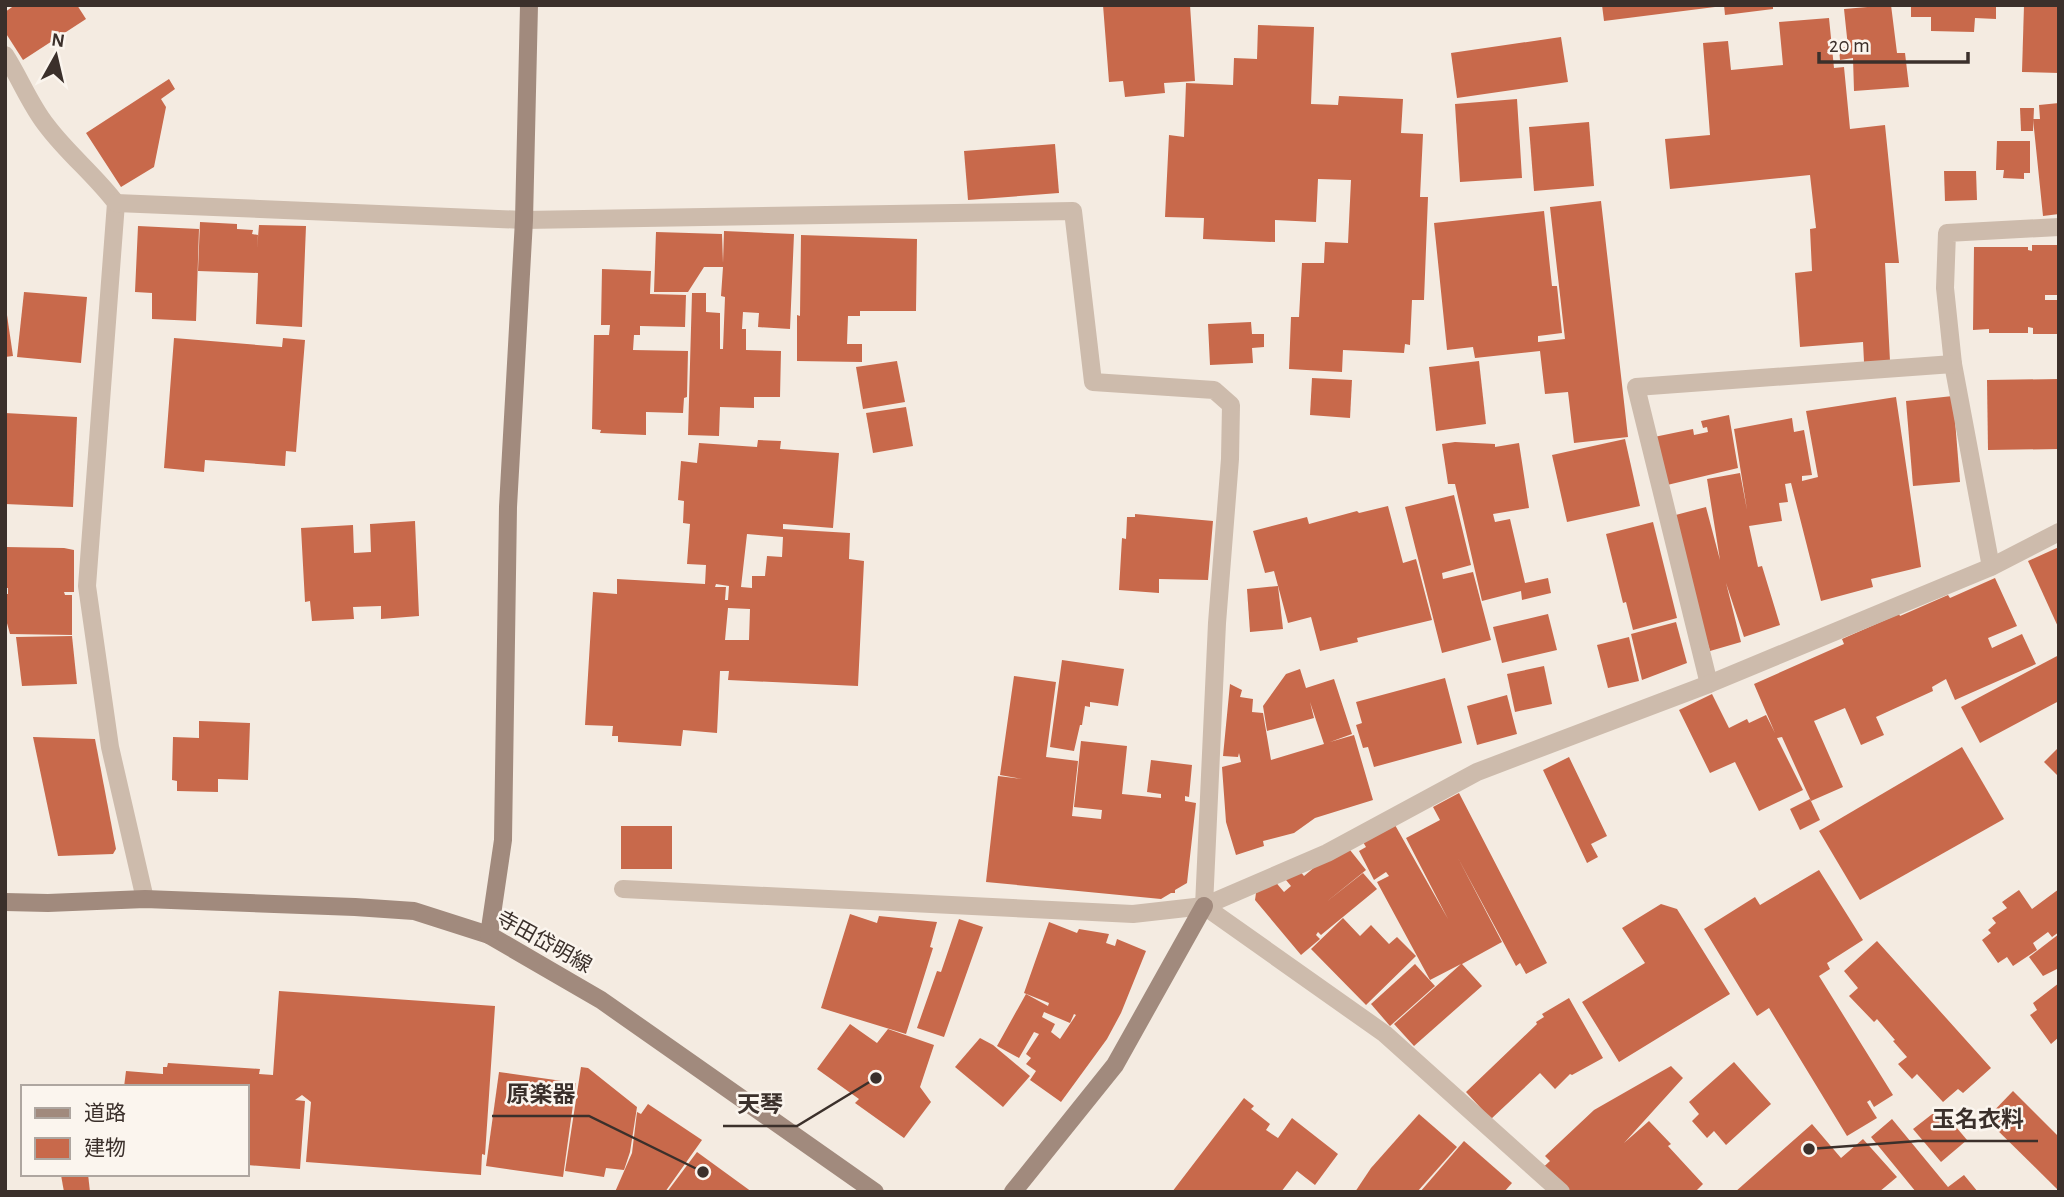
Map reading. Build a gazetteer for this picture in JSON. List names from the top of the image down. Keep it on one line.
{"streets":{"street":["寺田岱明線"]},"places":["天琴","玉名衣料","原楽器"],"legend":["道路","建物"],"scale_bar":"20 m","north":"top"}
